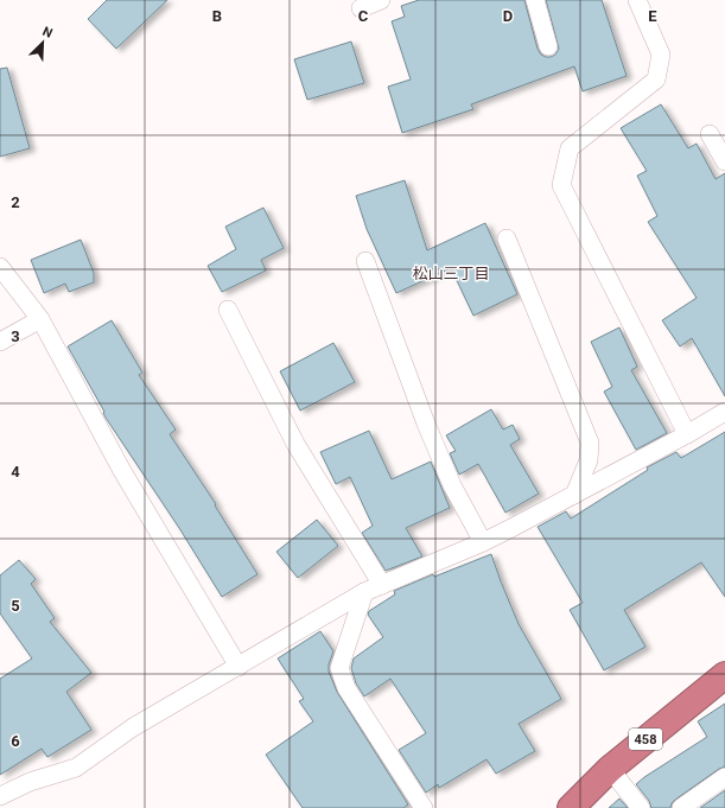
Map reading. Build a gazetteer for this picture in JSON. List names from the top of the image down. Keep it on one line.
{"streets":{"highway":["458"]},"districts":["松山三丁目"],"north":"top right","grid":{"columns":["B","C","D","E"],"rows":["2","3","4","5","6"]}}
